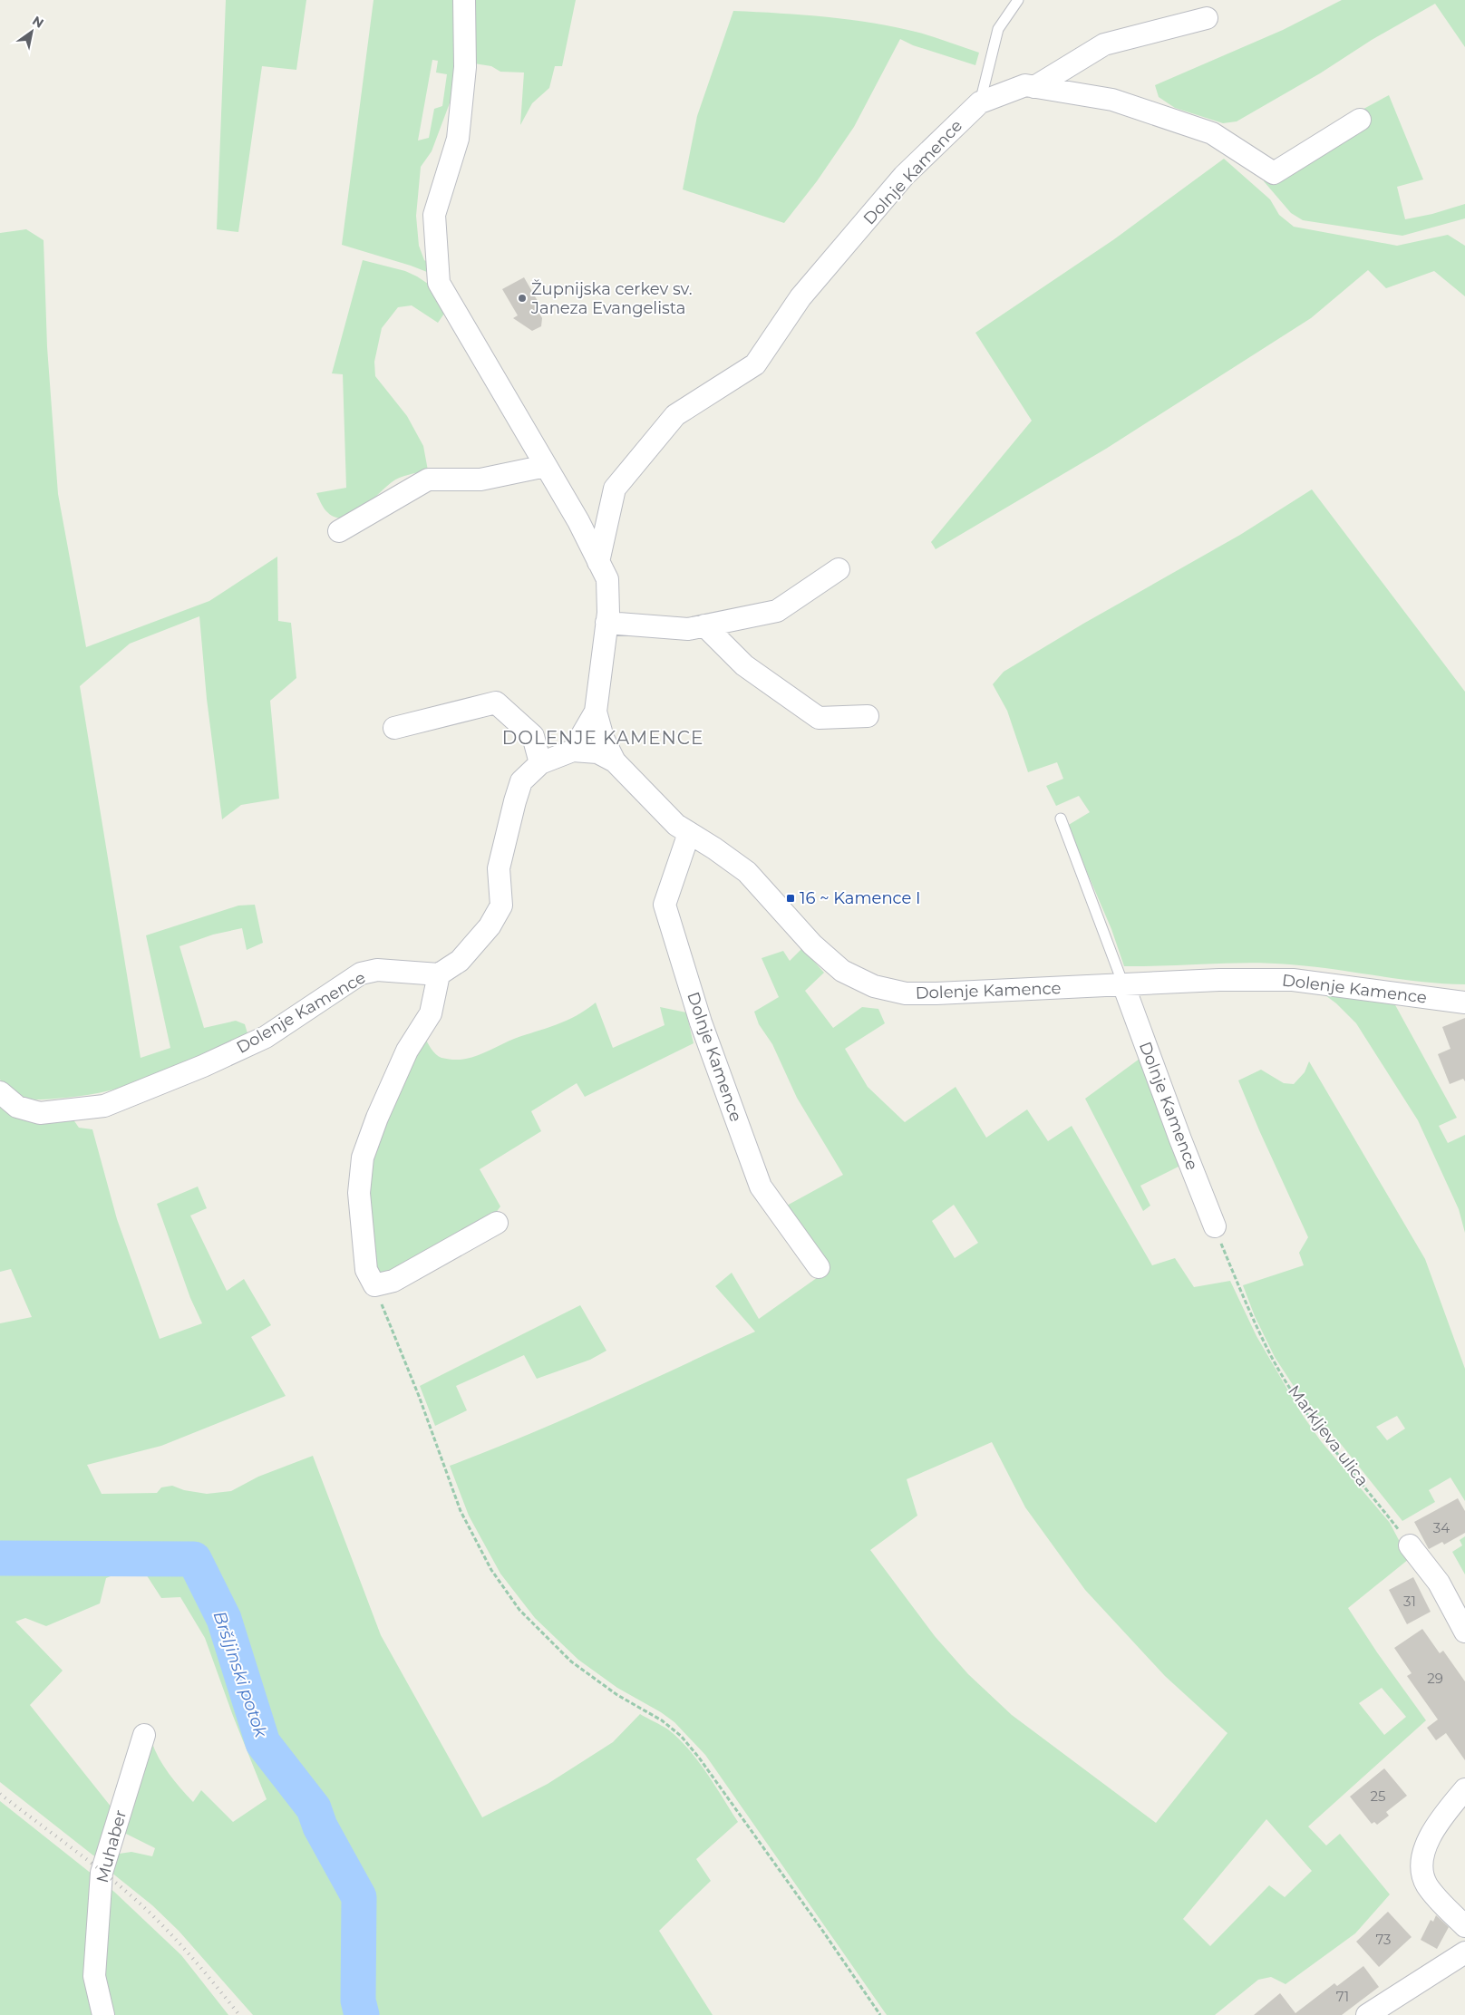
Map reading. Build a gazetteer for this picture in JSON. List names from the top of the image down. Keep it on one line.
{"streets":{"street":["Dolnje Kamence","Dolenje Kamence","Muhaber"],"path":["Markljeva ulica"]},"crossings":[["Dolnje Kamence","Dolenje Kamence"],["Dolnje Kamence","Markljeva ulica"]],"districts":["DOLENJE KAMENCE"],"water":["Bršljinski potok"],"places":{"other":["Župnijska cerkev sv. Janeza Evangelista"],"transit":["16 ~ Kamence I"]},"house_numbers":["34","31","29","25","73","71"],"north":"top right"}
